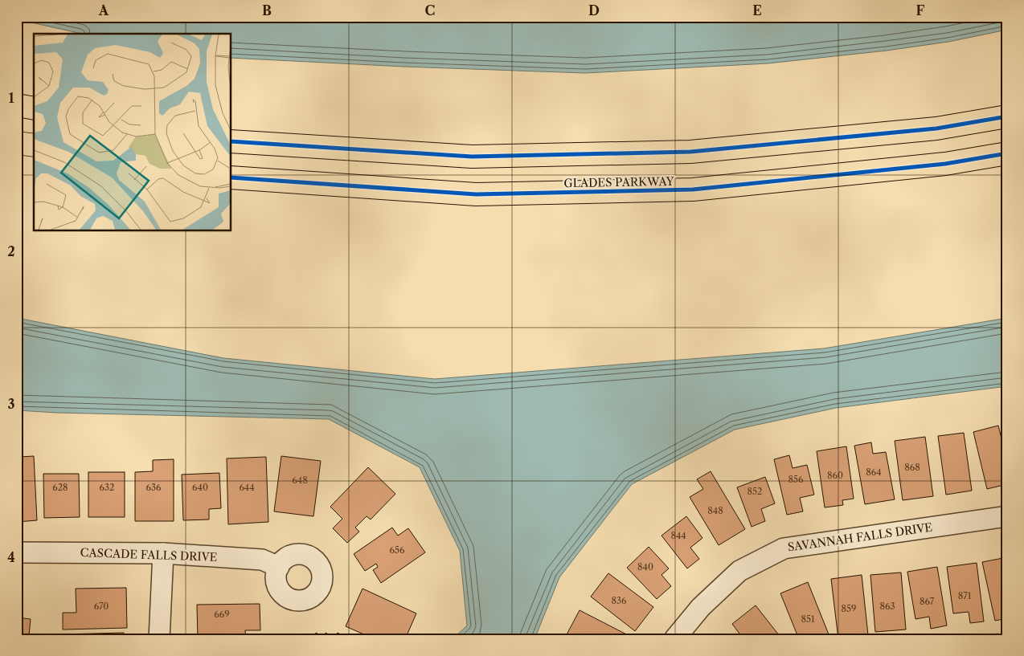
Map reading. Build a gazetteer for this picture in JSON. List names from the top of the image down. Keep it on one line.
{"streets":{"main road":["GLADES PARKWAY"],"street":["SAVANNAH FALLS DRIVE","CASCADE FALLS DRIVE"]},"house_numbers":["868","864","860","856","648","628","632","636","640","644","852","848","844","656","840","871","836","867","670","863","859","669","851"],"grid":{"columns":["A","B","C","D","E","F"],"rows":["1","2","3","4"]}}
